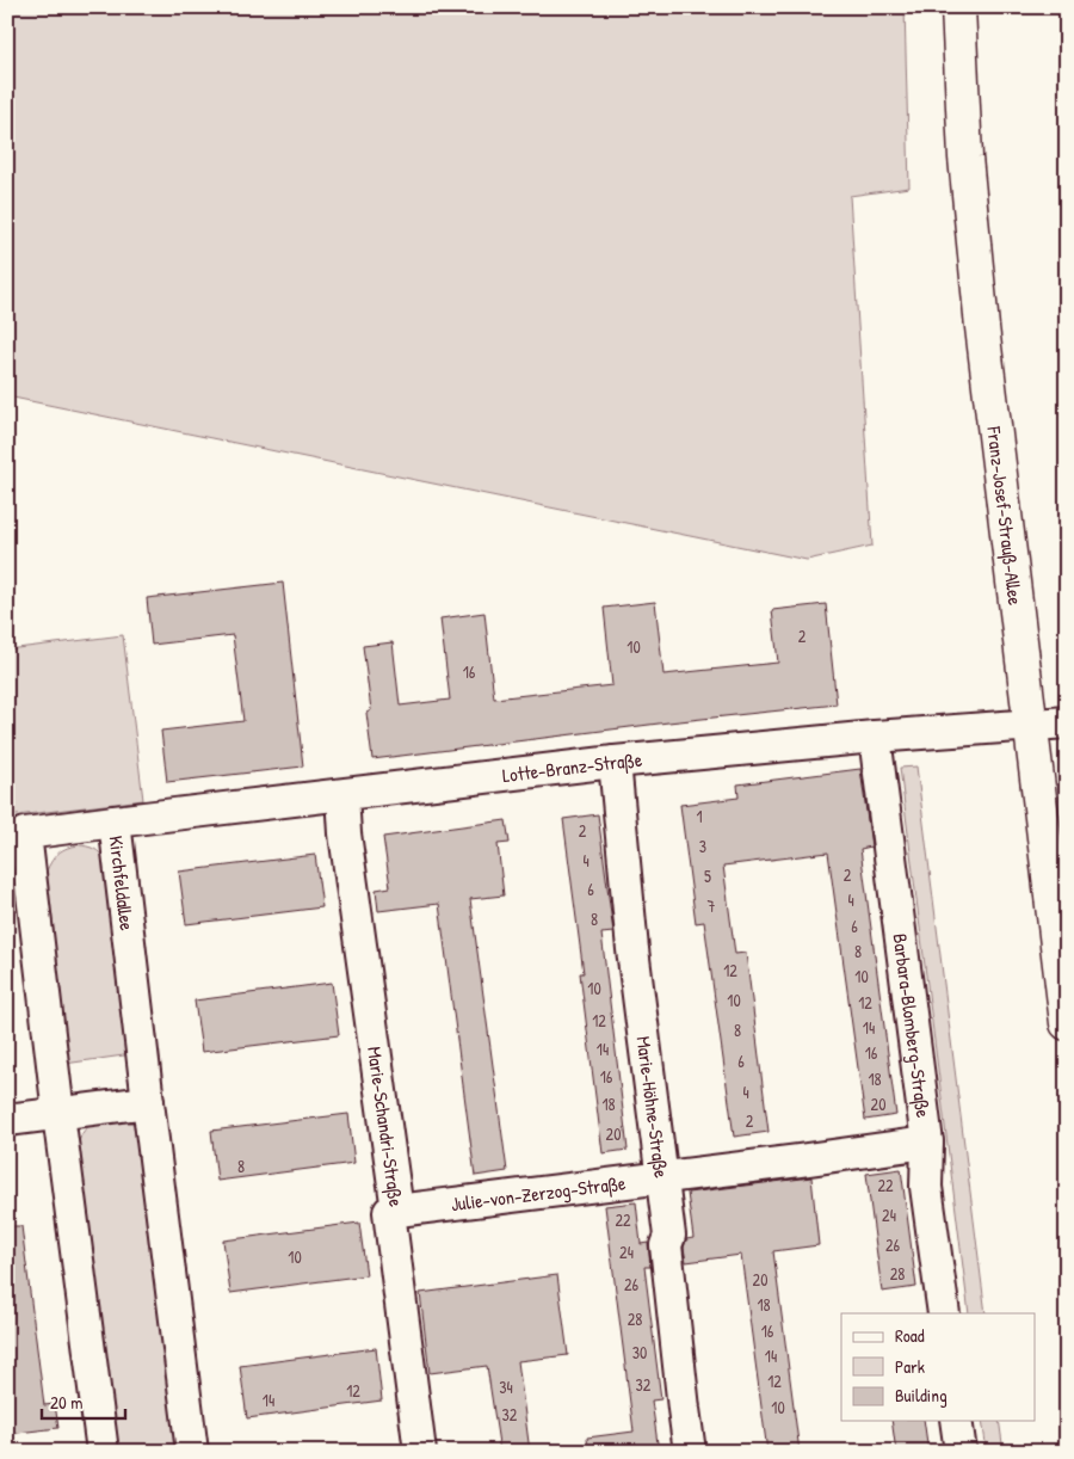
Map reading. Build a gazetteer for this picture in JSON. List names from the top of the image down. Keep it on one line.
{"streets":{"street":["Franz-Josef-Strauß-Allee","Lotte-Branz-Straße","Kirchfeldallee","Barbara-Blomberg-Straße","Marie-Höhne-Straße","Marie-Schandri-Straße","Julie-von-Zerzog-Straße"]},"crossings":[["Franz-Josef-Strauß-Allee","Lotte-Branz-Straße"],["Lotte-Branz-Straße","Kirchfeldallee"],["Lotte-Branz-Straße","Barbara-Blomberg-Straße"],["Lotte-Branz-Straße","Marie-Höhne-Straße"],["Lotte-Branz-Straße","Marie-Schandri-Straße"],["Barbara-Blomberg-Straße","Julie-von-Zerzog-Straße"],["Marie-Höhne-Straße","Julie-von-Zerzog-Straße"],["Marie-Schandri-Straße","Julie-von-Zerzog-Straße"]],"house_numbers":["2","10","16","1","2","3","4","2","5","6","4","7","8","6","8","12","10","10","10","12","12","14","8","14","16","6","16","18","4","18","20","2","20","8","22","24","22","26","24","10","28","20","26","18","28","16","30","14","12","32","34","12","14","10","32"],"legend":["Road","Park","Building"],"scale_bar":"20 m"}
